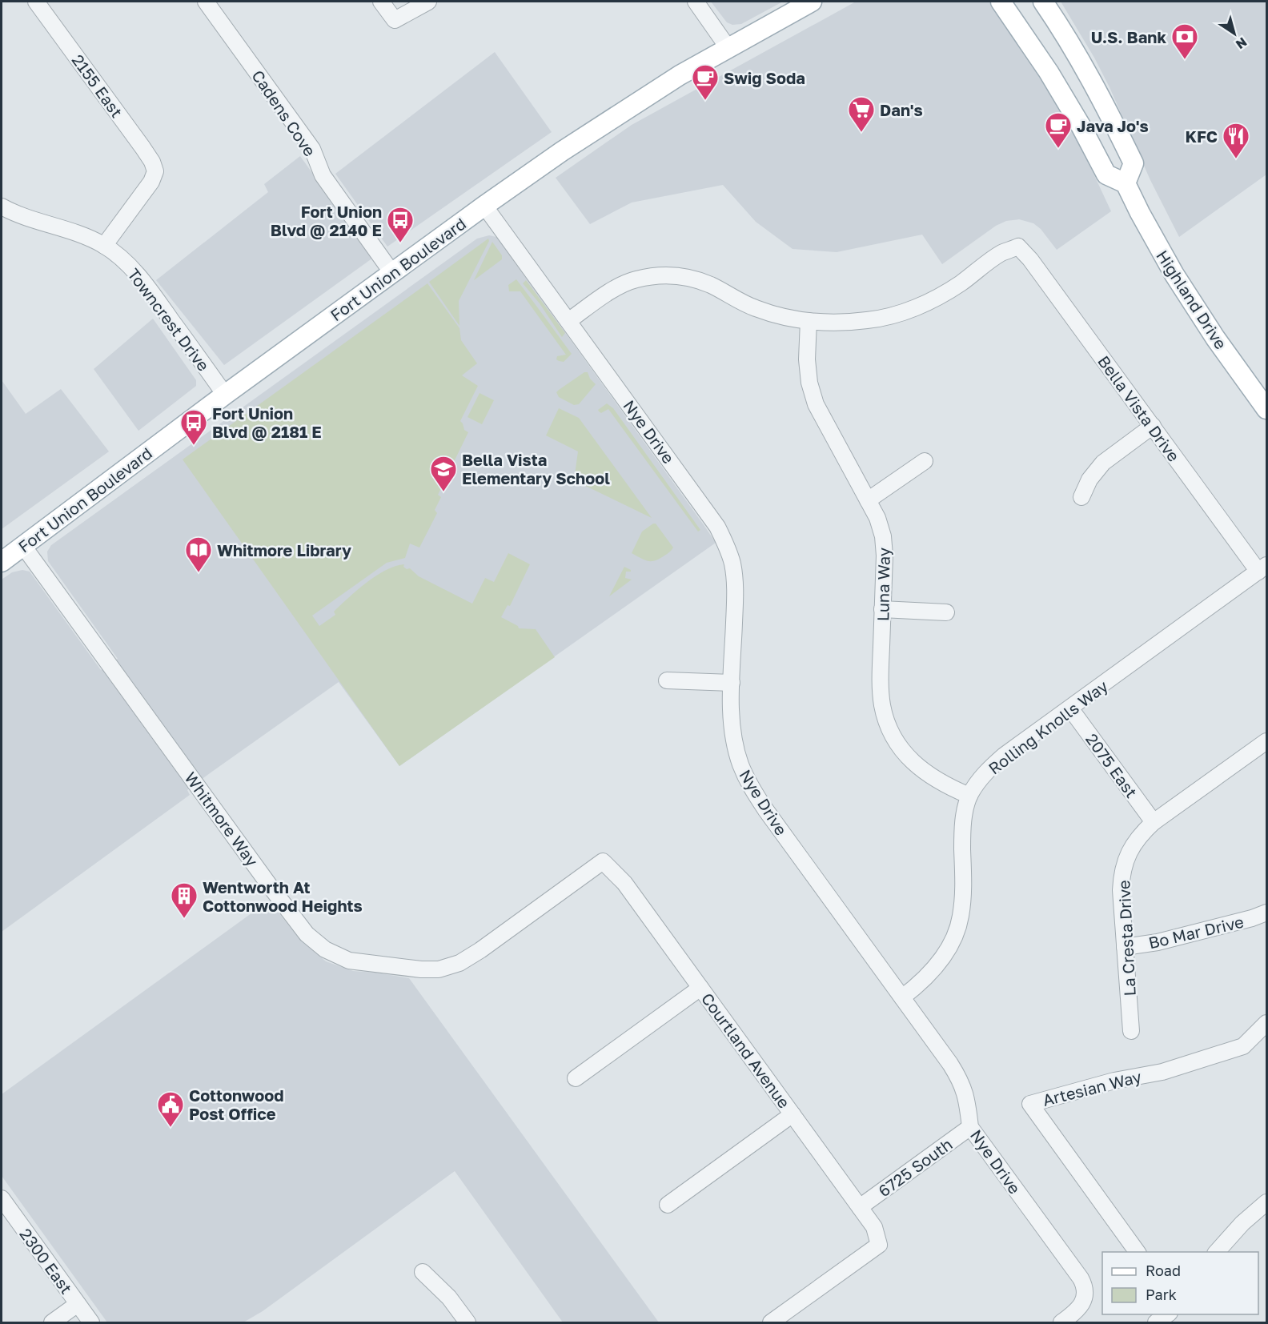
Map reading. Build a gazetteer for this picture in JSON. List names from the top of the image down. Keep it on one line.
{"streets":{"main road":["Fort Union Boulevard","Highland Drive"],"street":["2155 East","Cadens Cove","Towncrest Drive","Bella Vista Drive","Nye Drive","Luna Way","Rolling Knolls Way","2075 East","Whitmore Way","Bo Mar Drive","La Cresta Drive","Courtland Avenue","Artesian Way","6725 South","2300 East"]},"crossings":[["2155 East","Towncrest Drive"],["Cadens Cove","Fort Union Boulevard"],["Fort Union Boulevard","Towncrest Drive"],["Fort Union Boulevard","Nye Drive"],["Fort Union Boulevard","Whitmore Way"],["Bella Vista Drive","Luna Way"],["Bella Vista Drive","Rolling Knolls Way"],["Nye Drive","Rolling Knolls Way"],["Nye Drive","6725 South"],["Luna Way","Rolling Knolls Way"],["Rolling Knolls Way","2075 East"],["2075 East","La Cresta Drive"],["Whitmore Way","Courtland Avenue"],["Bo Mar Drive","La Cresta Drive"],["Courtland Avenue","6725 South"]],"places":{"bank":["U.S. Bank"],"cafe":["Swig Soda","Java Jo's"],"supermarket":["Dan's"],"restaurant":["KFC"],"bus stop":["Fort Union Blvd @ 2140 E","Fort Union Blvd @ 2181 E"],"school or university":["Bella Vista Elementary School"],"library":["Whitmore Library"],"building":["Wentworth At Cottonwood Heights"],"public building":["Cottonwood Post Office"]},"legend":["Road","Park"],"north":"bottom right"}
